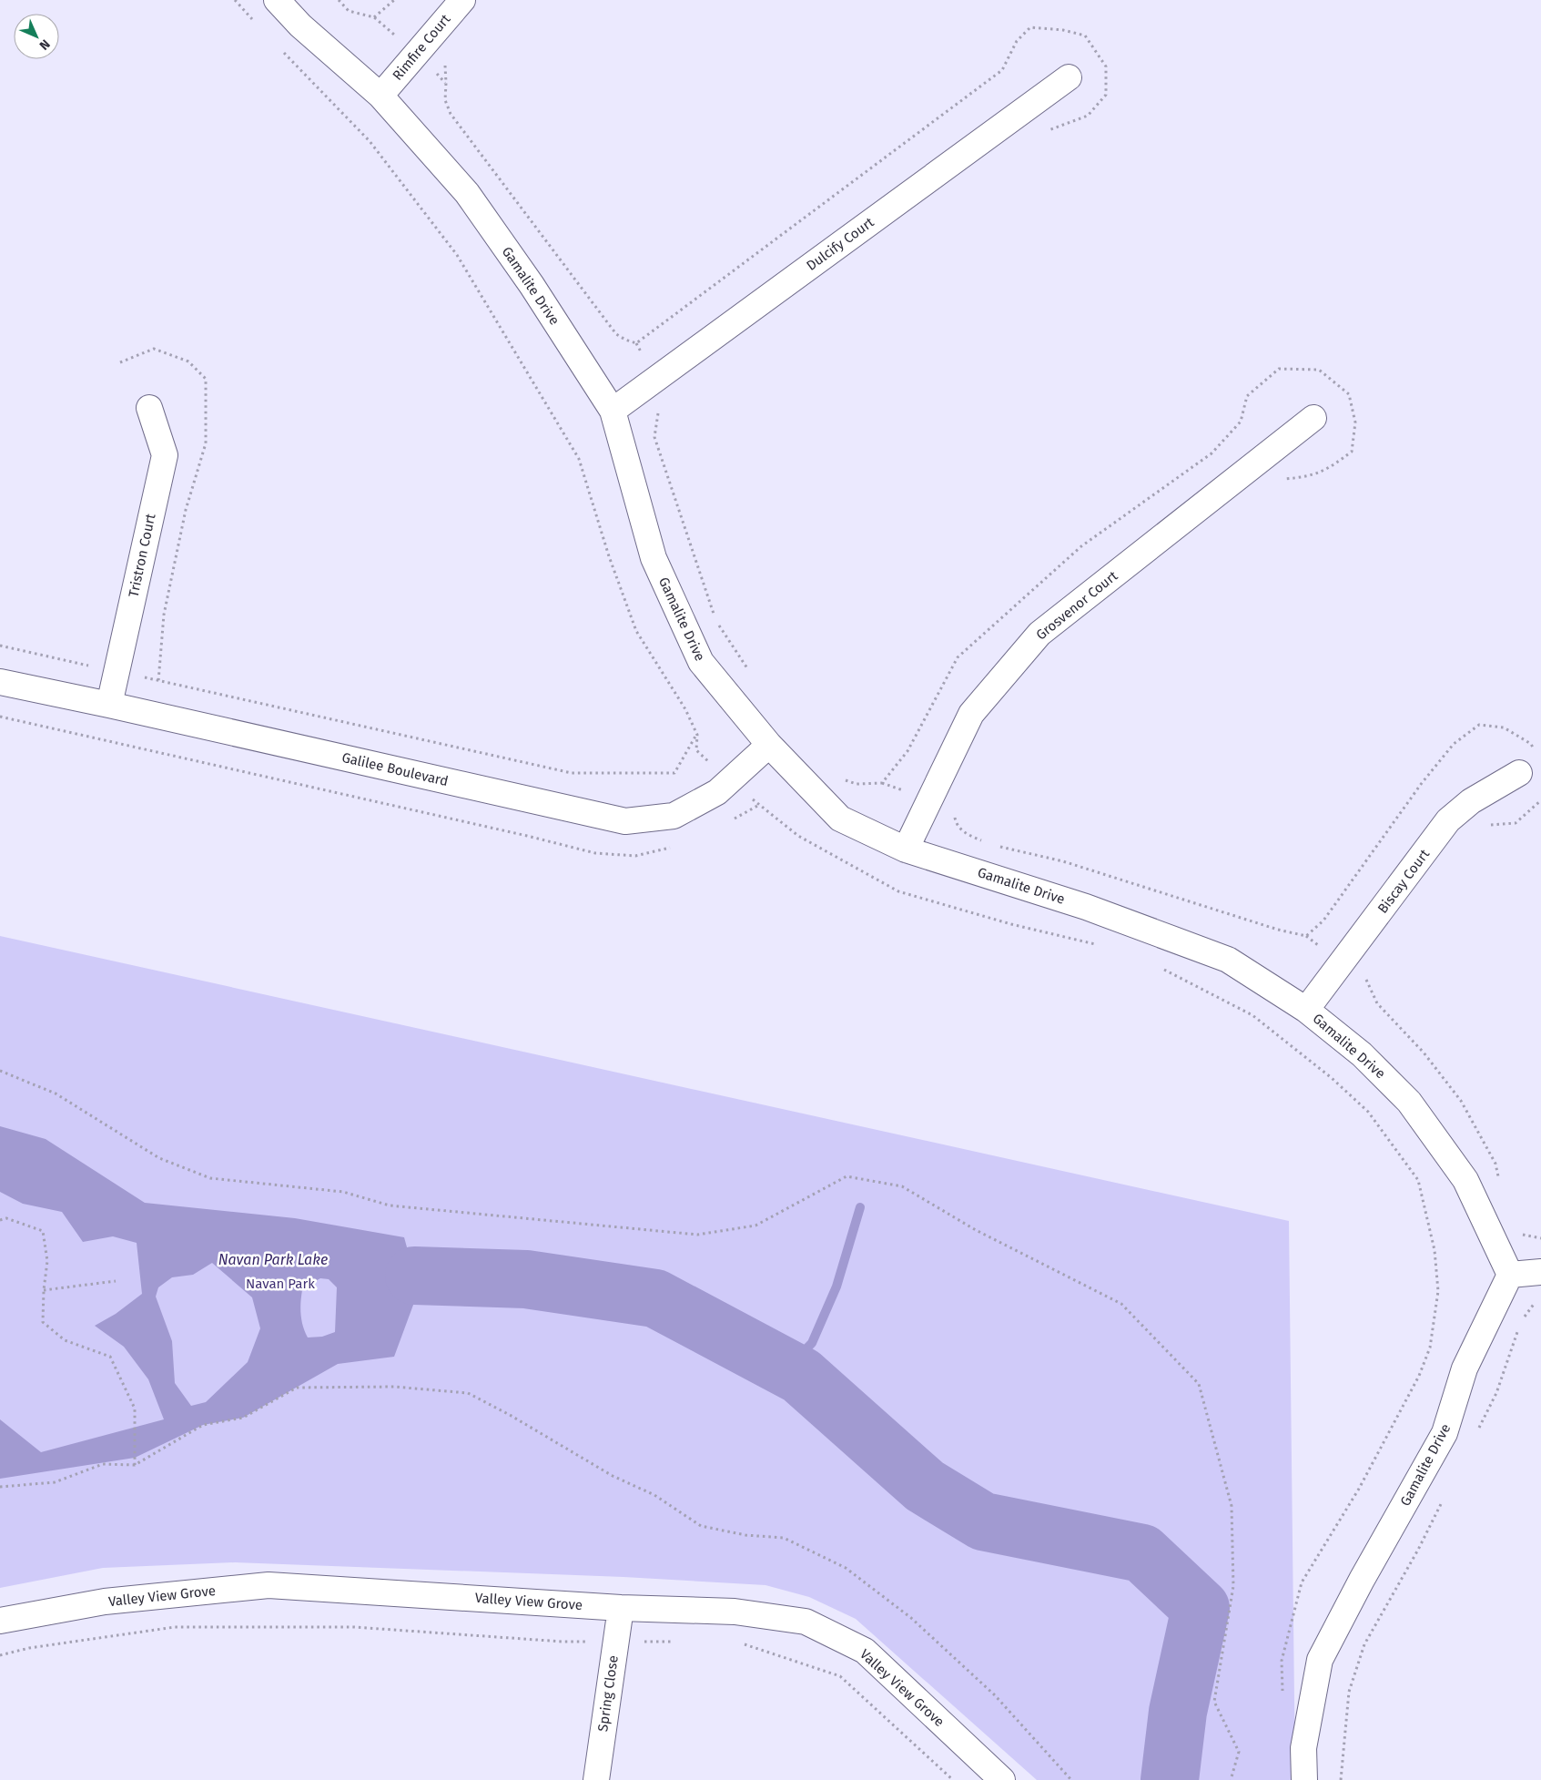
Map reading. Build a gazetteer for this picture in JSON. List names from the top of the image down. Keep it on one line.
{"streets":{"street":["Rimfire Court","Dulcify Court","Gamalite Drive","Tristron Court","Grosvenor Court","Galilee Boulevard","Biscay Court","Valley View Grove","Spring Close"]},"crossings":[["Rimfire Court","Gamalite Drive"],["Dulcify Court","Gamalite Drive"],["Gamalite Drive","Grosvenor Court"],["Gamalite Drive","Galilee Boulevard"],["Gamalite Drive","Biscay Court"],["Tristron Court","Galilee Boulevard"],["Valley View Grove","Spring Close"]],"water":["Navan Park Lake"],"parks":["Navan Park"],"north":"bottom right"}
